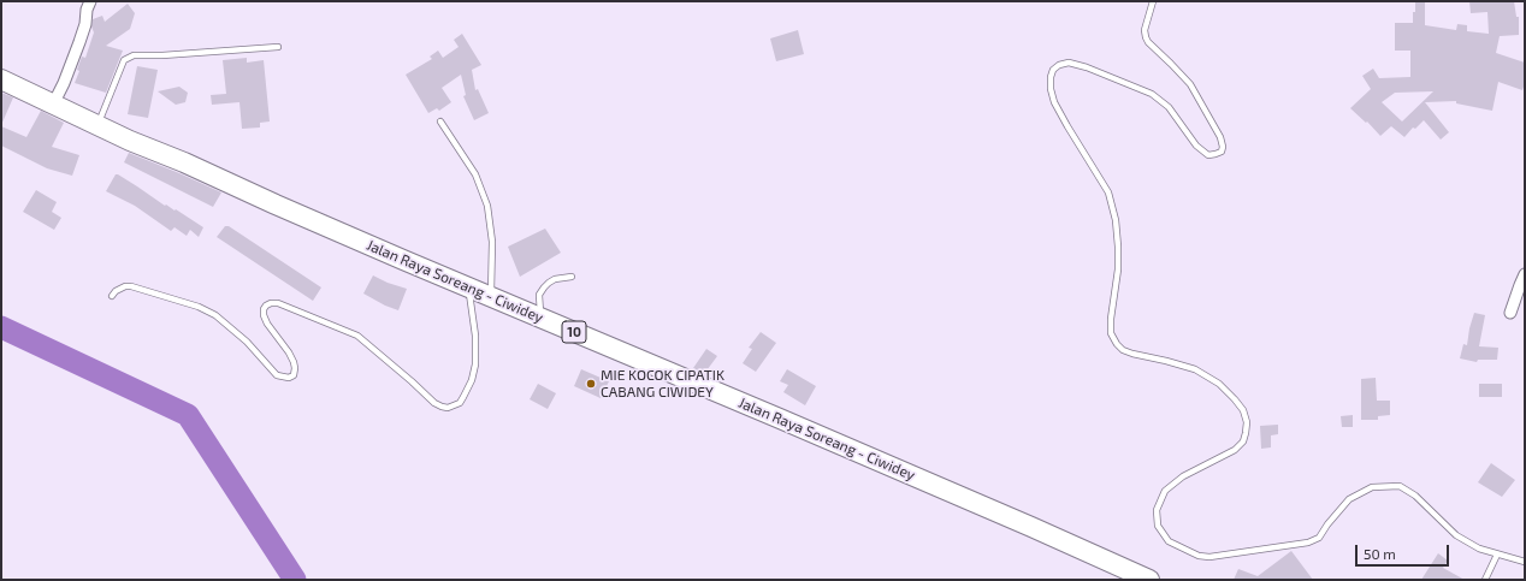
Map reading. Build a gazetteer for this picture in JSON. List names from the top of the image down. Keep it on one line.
{"streets":{"highway":["Jalan Raya Soreang - Ciwidey","10"]},"places":["MIE KOCOK CIPATIK CABANG CIWIDEY"],"scale_bar":"50 m"}
